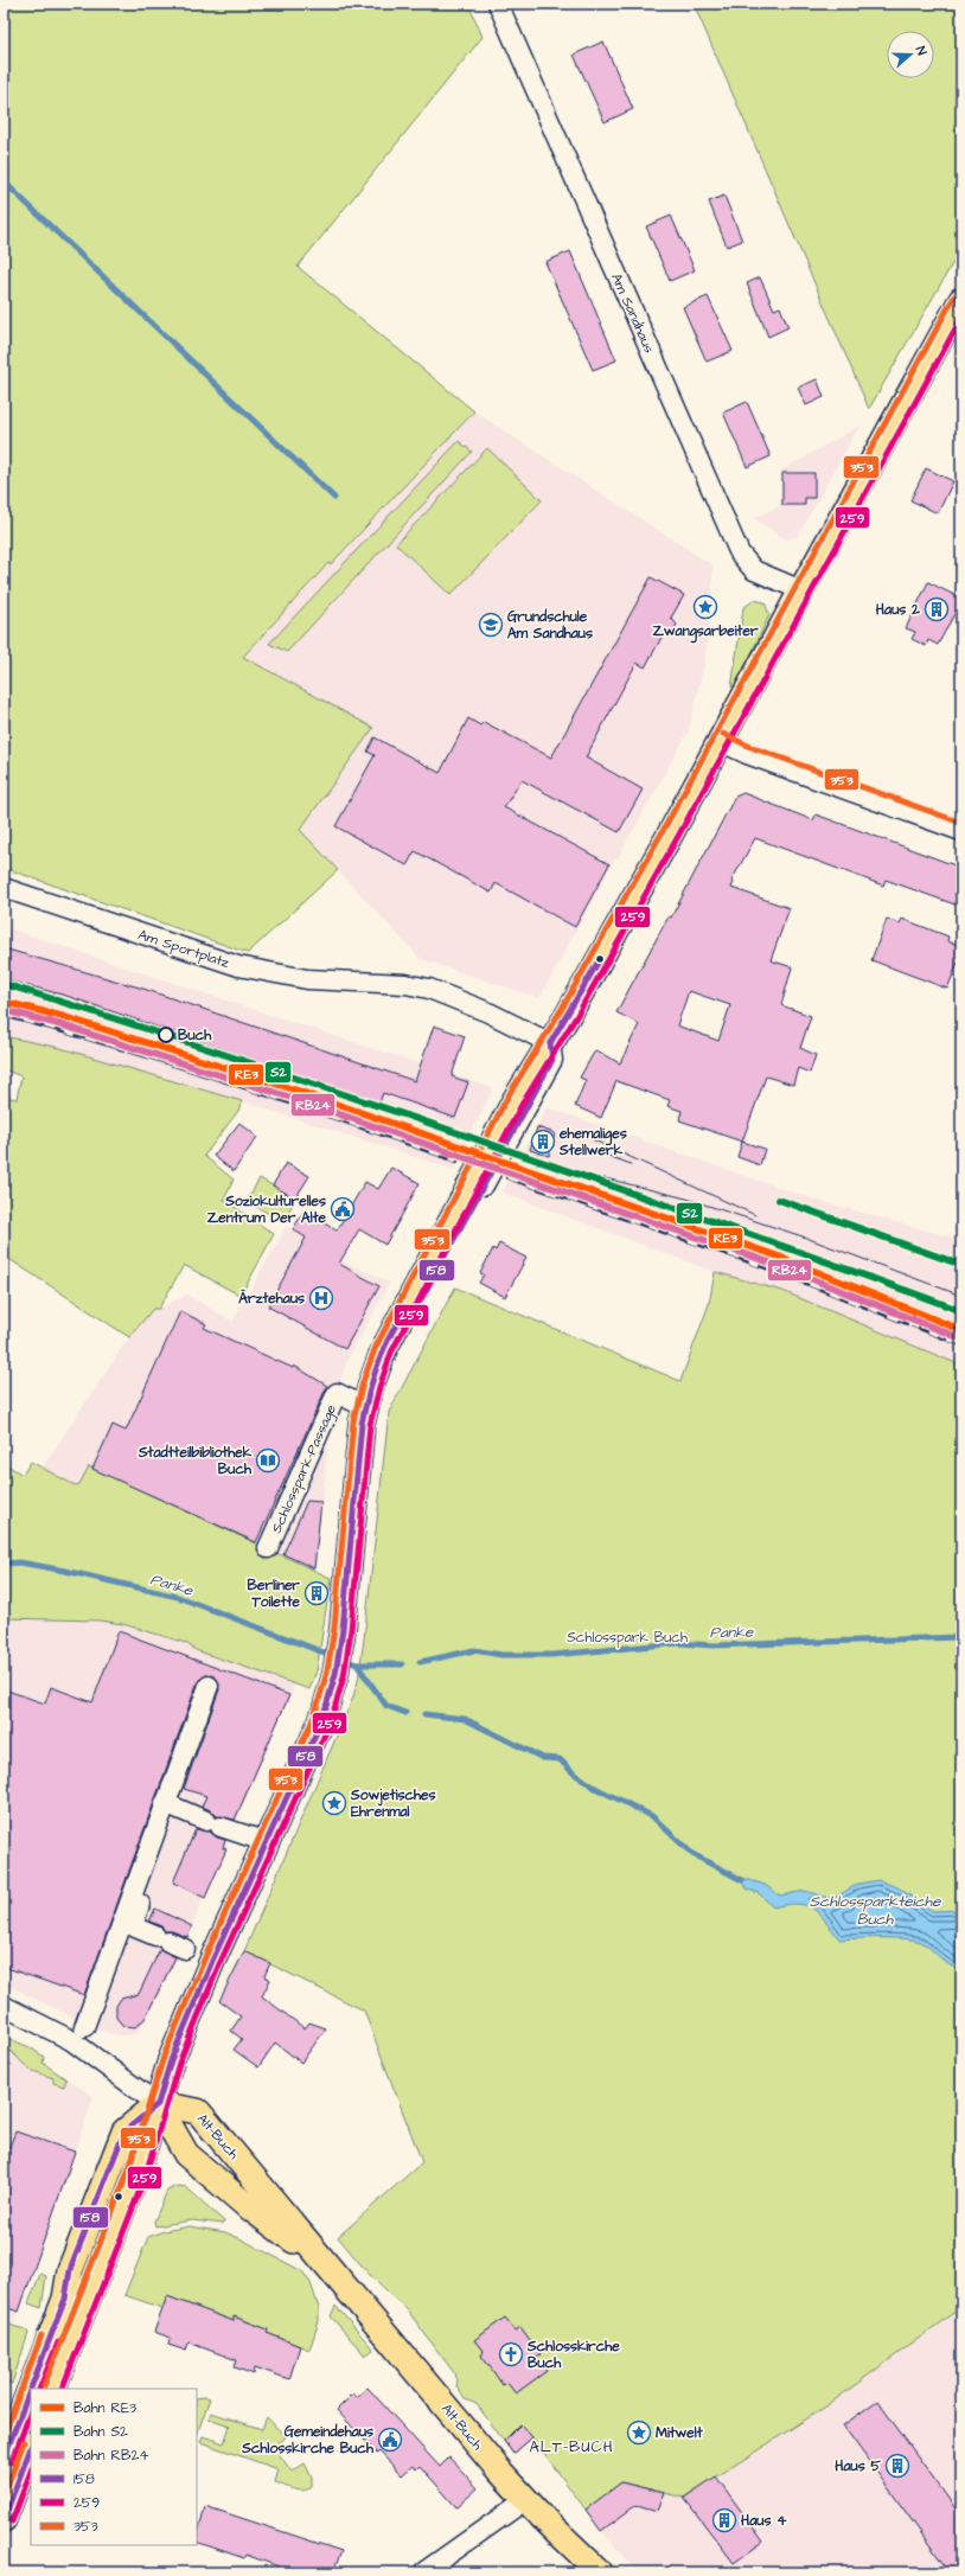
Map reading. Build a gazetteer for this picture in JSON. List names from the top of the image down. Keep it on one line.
{"streets":{"main road":["Alt-Buch"],"street":["Am Sandhaus","Am Sportplatz","Schlosspark-Passage"]},"districts":["ALT-BUCH"],"water":["Panke","Schlossparkteiche Buch"],"parks":["Schlosspark Buch"],"places":{"place":["Zwangsarbeiter","Sowjetisches Ehrenmal","Mitwelt"],"building":["Haus 2","ehemaliges Stellwerk","Berliner Toilette","Haus 5","Haus 4"],"school or university":["Grundschule Am Sandhaus"],"other":["Buch"],"public building":["Soziokulturelles Zentrum Der Alte","Gemeindehaus Schlosskirche Buch"],"hospital":["Ärztehaus"],"library":["Stadtteilbibliothek Buch"],"church":["Schlosskirche Buch"]},"lines":["transit line 353","transit line 259","transit line 158","rail line S2","rail line RE3","rail line RB24"],"legend":["Bahn RE3","Bahn S2","Bahn RB24","158","259","353"],"north":"right"}
